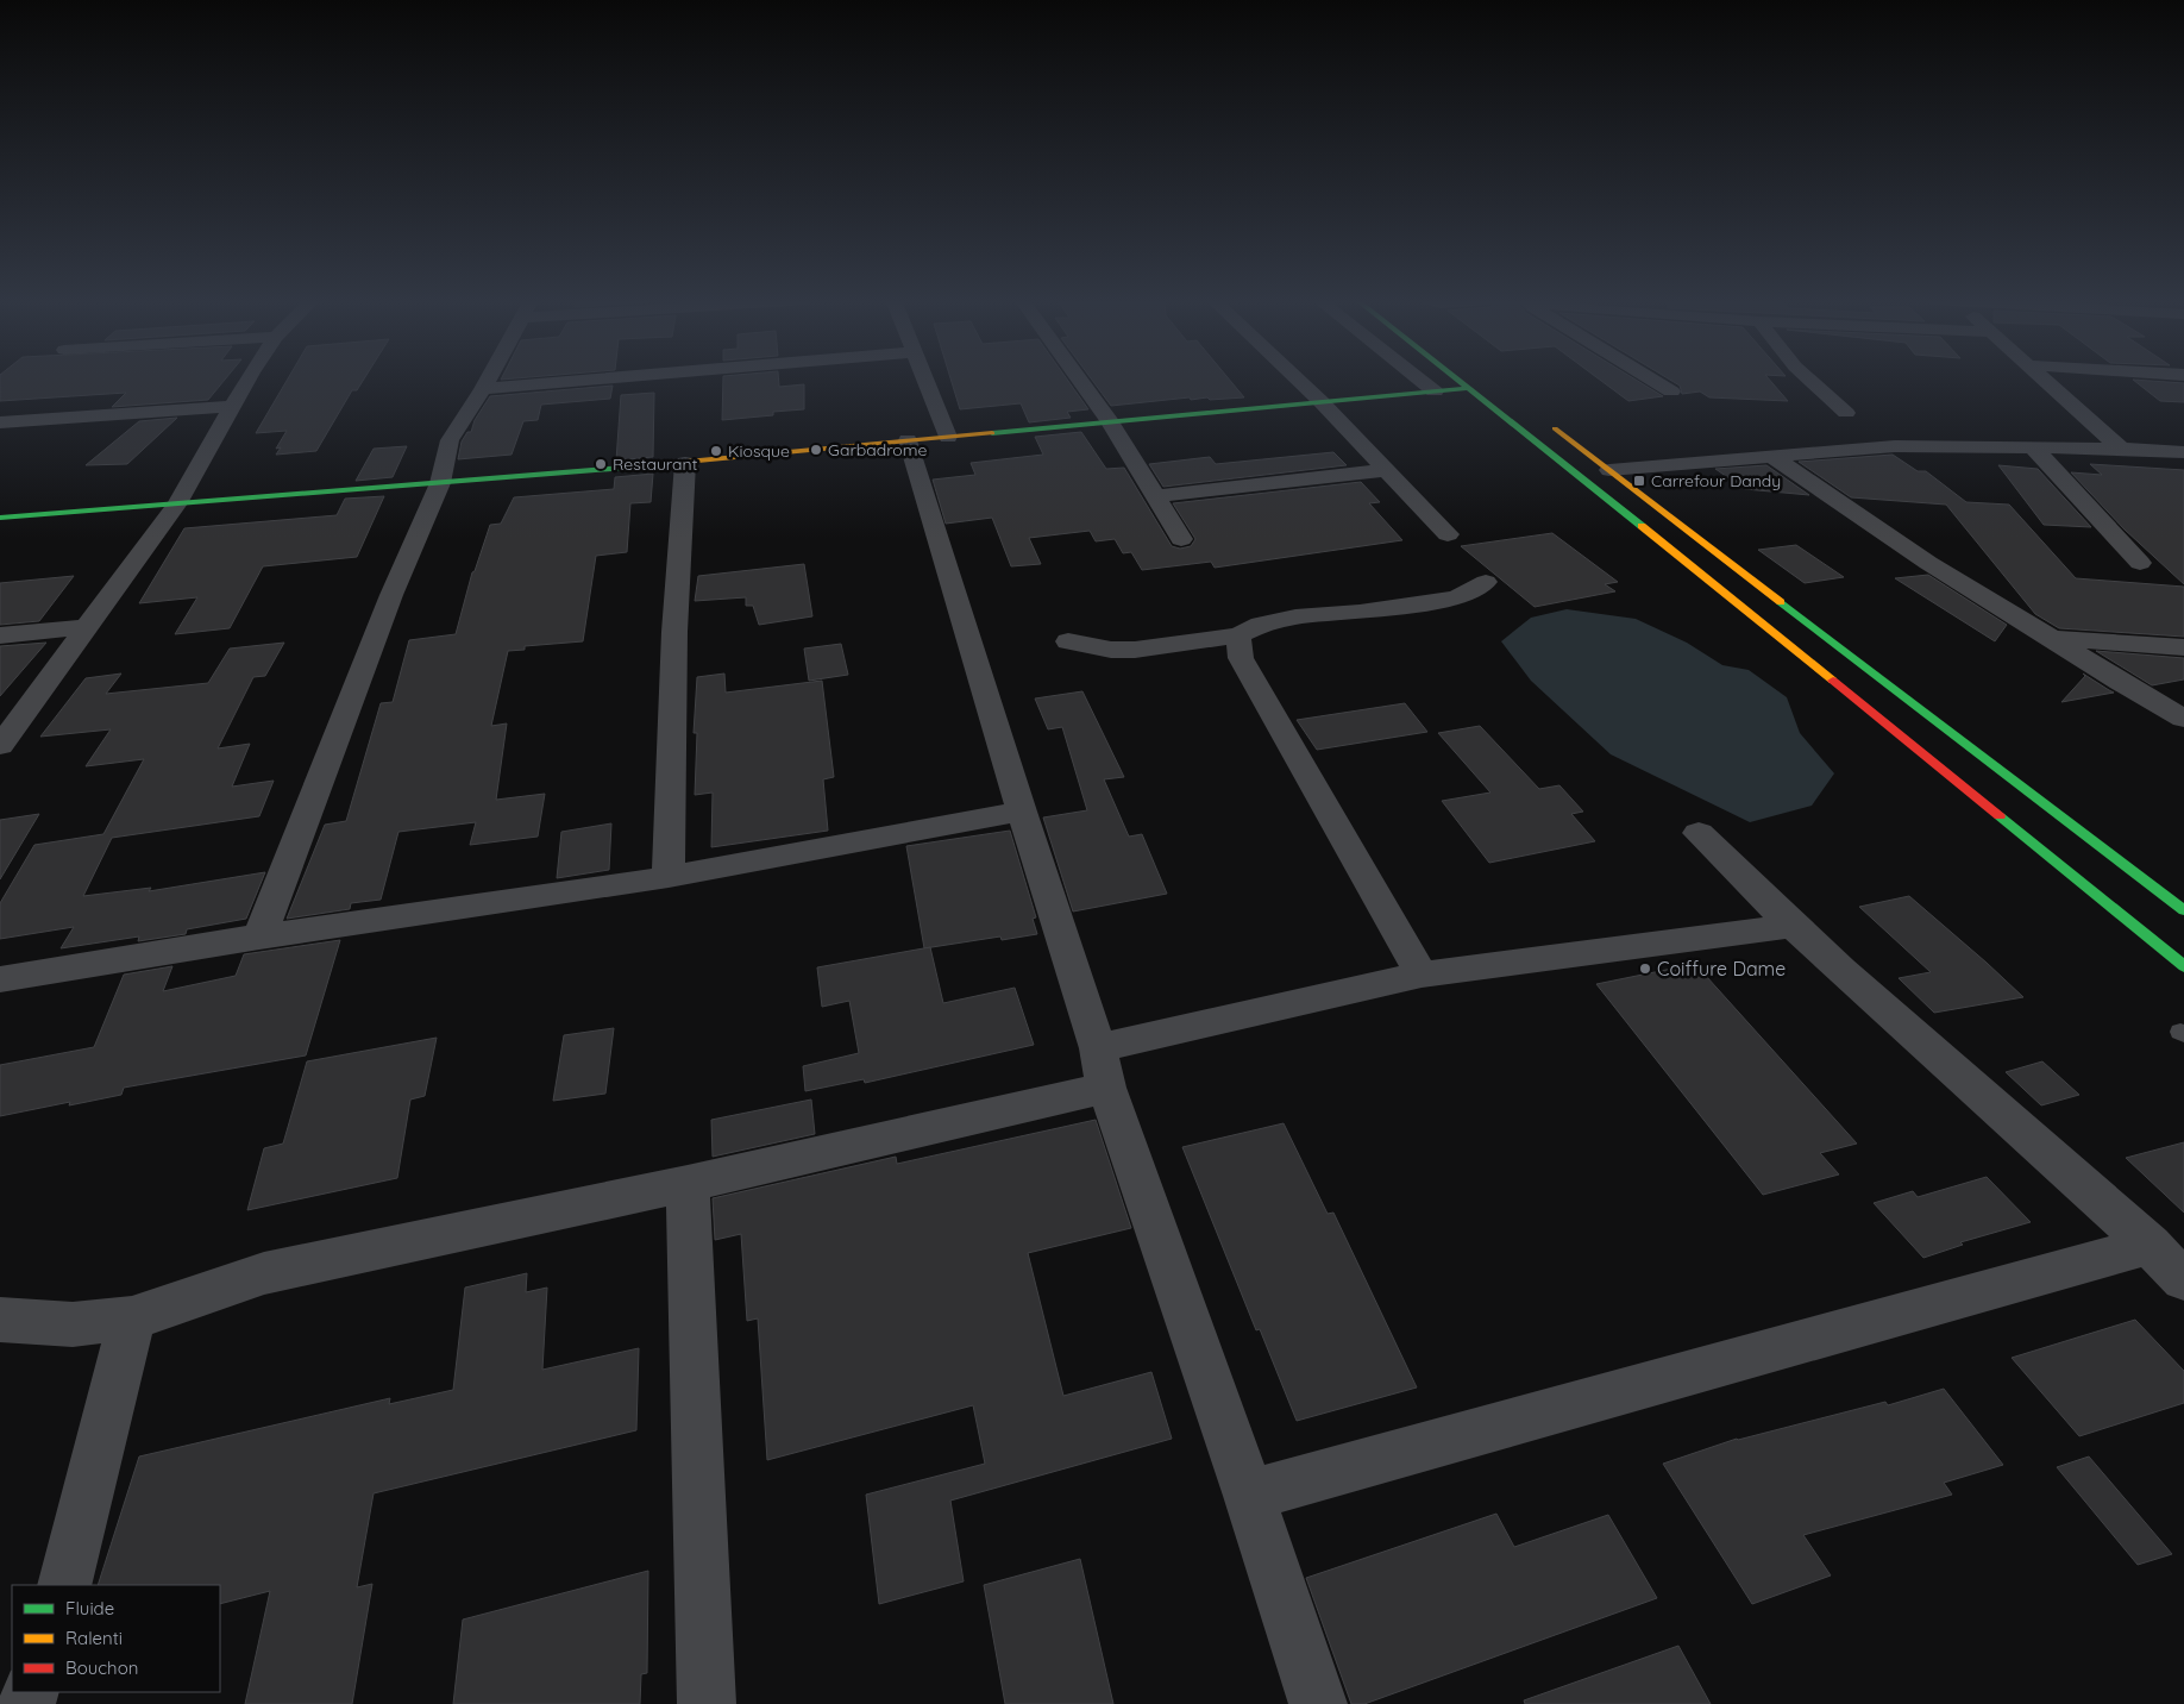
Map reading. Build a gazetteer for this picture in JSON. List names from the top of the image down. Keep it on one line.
{"places":{"other":["Garbadrome","Kiosque","Restaurant","Coiffure Dame"],"transit":["Carrefour Dandy"]},"legend":["Fluide","Ralenti","Bouchon"]}
